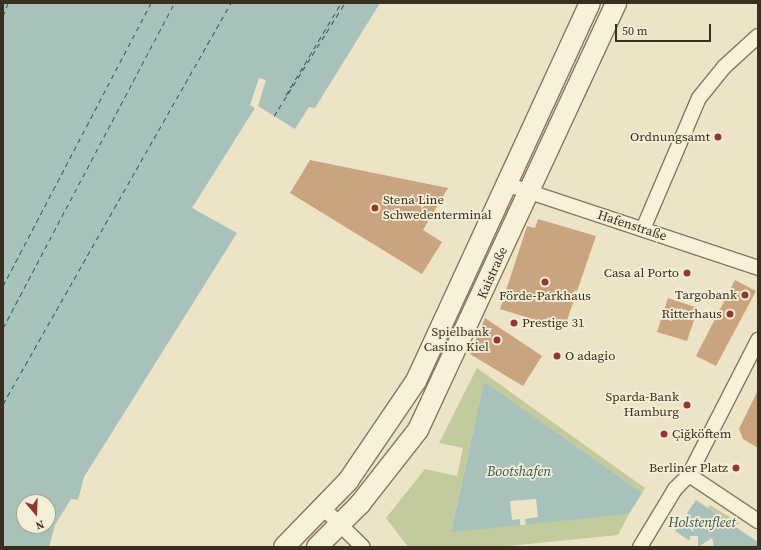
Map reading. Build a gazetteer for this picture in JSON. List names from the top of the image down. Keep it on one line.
{"streets":{"main road":["Kaistraße"],"street":["Hafenstraße"]},"crossings":[["Hafenstraße","Kaistraße"]],"water":["Bootshafen","Holstenfleet"],"places":["Ordnungsamt","Stena Line Schwedenterminal","Casa al Porto","Förde-Parkhaus","Targobank","Ritterhaus","Prestige 31","Spielbank Casino Kiel","O adagio","Sparda-Bank Hamburg","Çiğköftem","Berliner Platz"],"scale_bar":"50 m","north":"bottom"}
